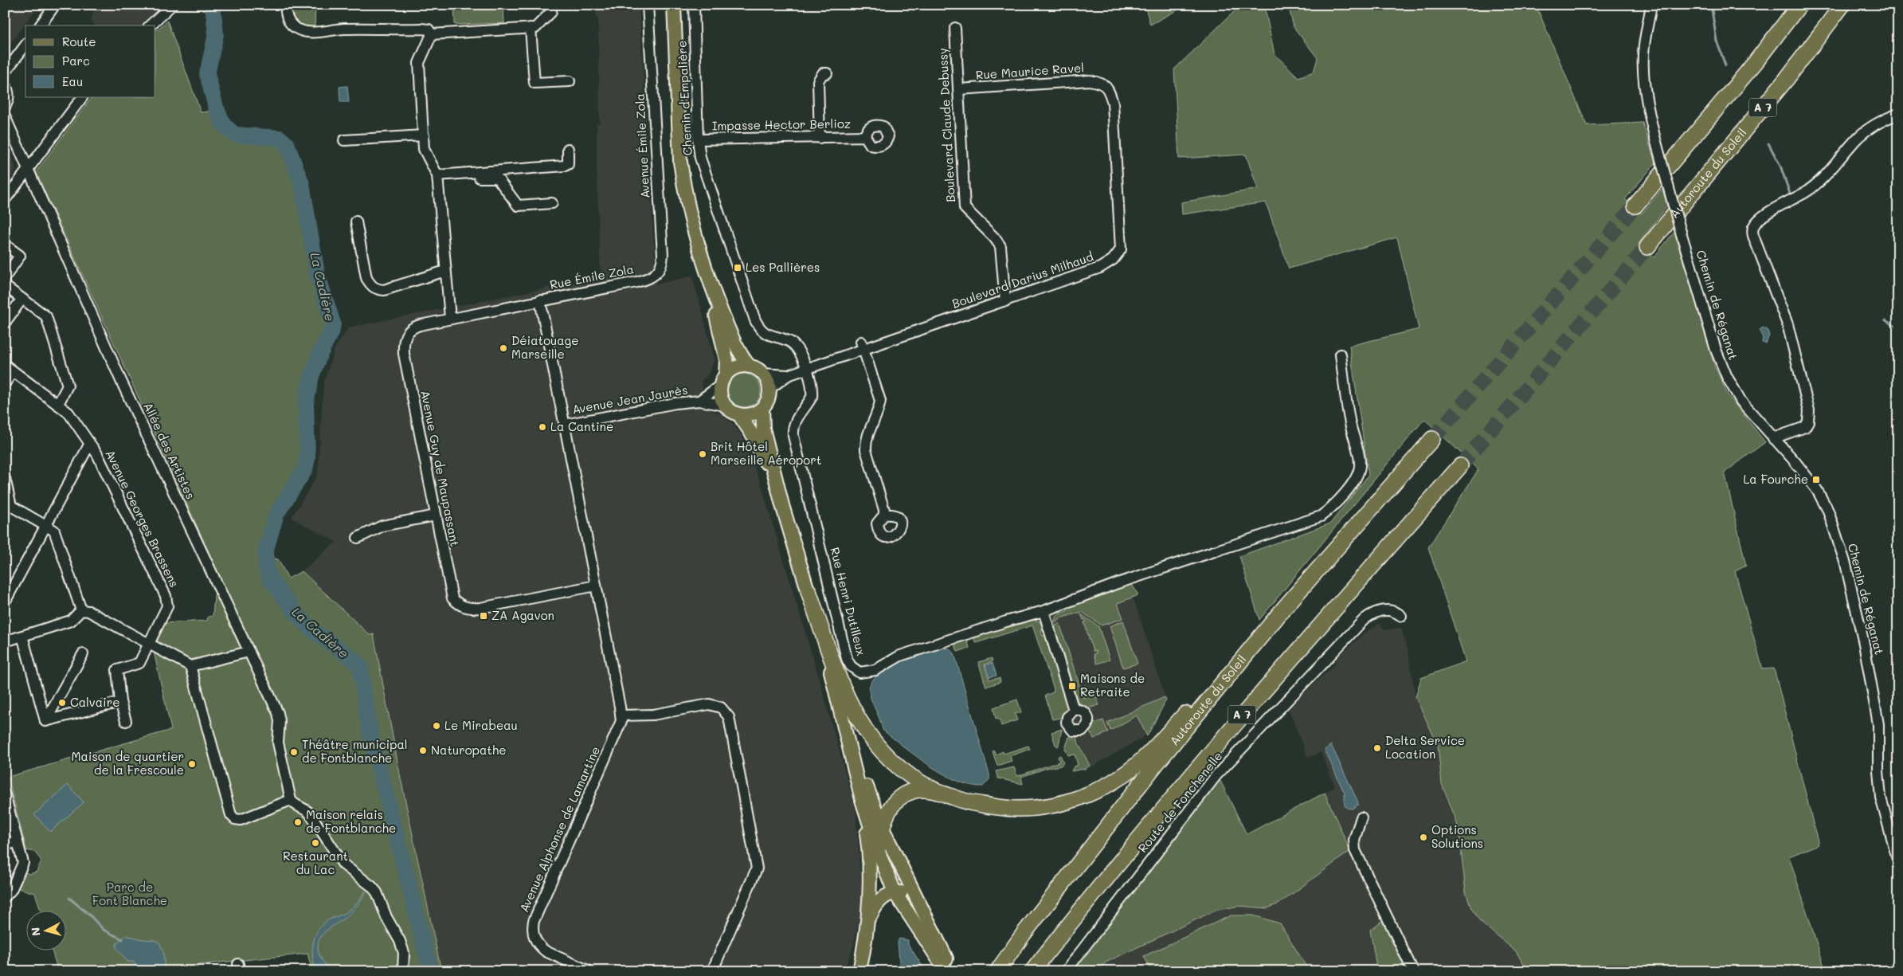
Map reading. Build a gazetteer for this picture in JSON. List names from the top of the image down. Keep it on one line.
{"streets":{"highway":["A 7","Autoroute du Soleil"],"street":["Rue Maurice Ravel","Chemin d'Empalière","Impasse Hector Berlioz","Boulevard Claude Debussy","Avenue Émile Zola","Rue Émile Zola","Boulevard Darius Milhaud","Chemin de Réganat","Avenue Jean Jaurès","Allée des Artistes","Avenue Guy de Maupassant","Avenue Georges Brassens","Rue Henri Dutilleux","Route de Fonchenelle","Avenue Alphonse de Lamartine"]},"crossings":[["Rue Maurice Ravel","Boulevard Claude Debussy"],["Rue Maurice Ravel","Boulevard Darius Milhaud"],["Chemin d'Empalière","Impasse Hector Berlioz"],["Chemin d'Empalière","Boulevard Darius Milhaud"],["Chemin d'Empalière","Rue Henri Dutilleux"],["Boulevard Claude Debussy","Boulevard Darius Milhaud"],["Avenue Émile Zola","Rue Émile Zola"],["Rue Émile Zola","Avenue Guy de Maupassant"],["Boulevard Darius Milhaud","Avenue Jean Jaurès"],["Boulevard Darius Milhaud","Rue Henri Dutilleux"],["Avenue Jean Jaurès","Avenue Alphonse de Lamartine"],["Avenue Guy de Maupassant","Avenue Alphonse de Lamartine"]],"water":["La Cadière"],"parks":["Parc de Font Blanche"],"places":{"transit":["Les Pallières","La Fourche","ZA Agavon","Maisons de Retraite"],"other":["Déiatouage Marseille","La Cantine","Brit Hôtel Marseille Aéroport","Calvaire","Le Mirabeau","Delta Service Location","Naturopathe","Théâtre municipal de Fontblanche","Maison de quartier de la Frescoule","Maison relais de Fontblanche","Options Solutions","Restaurant du Lac"]},"legend":["Route","Parc","Eau"],"north":"left"}
